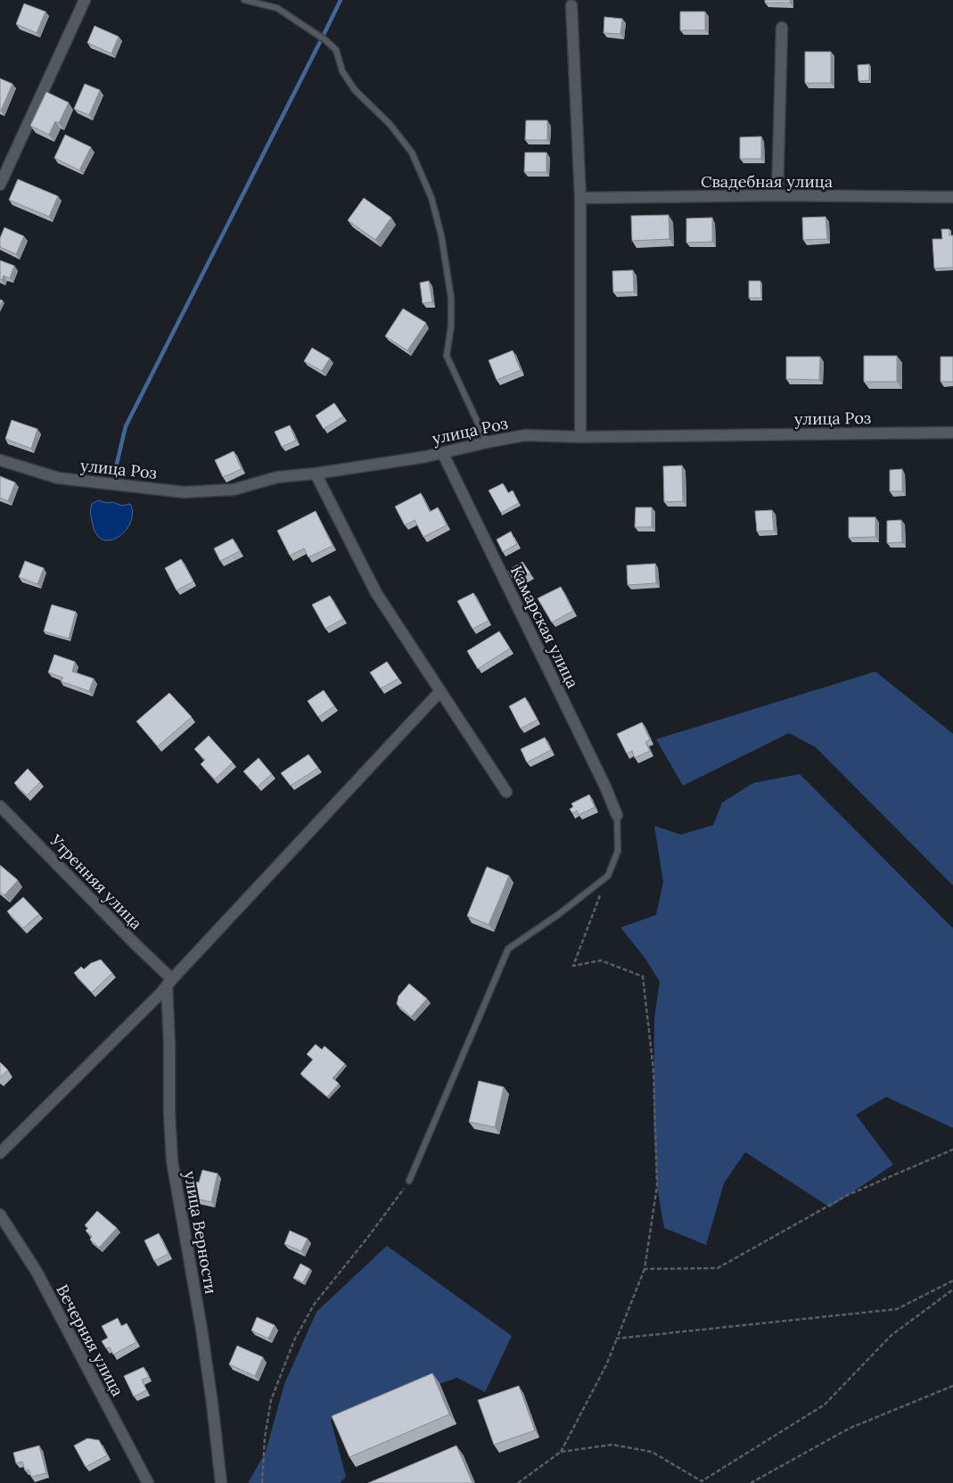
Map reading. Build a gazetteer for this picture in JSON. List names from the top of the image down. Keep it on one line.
{"streets":{"street":["Свадебная улица","улица Роз","Камарская улица","Утренняя улица","улица Верности","Вечерняя улица"]},"crossings":[["улица Роз","Камарская улица"],["Утренняя улица","улица Верности"]]}
